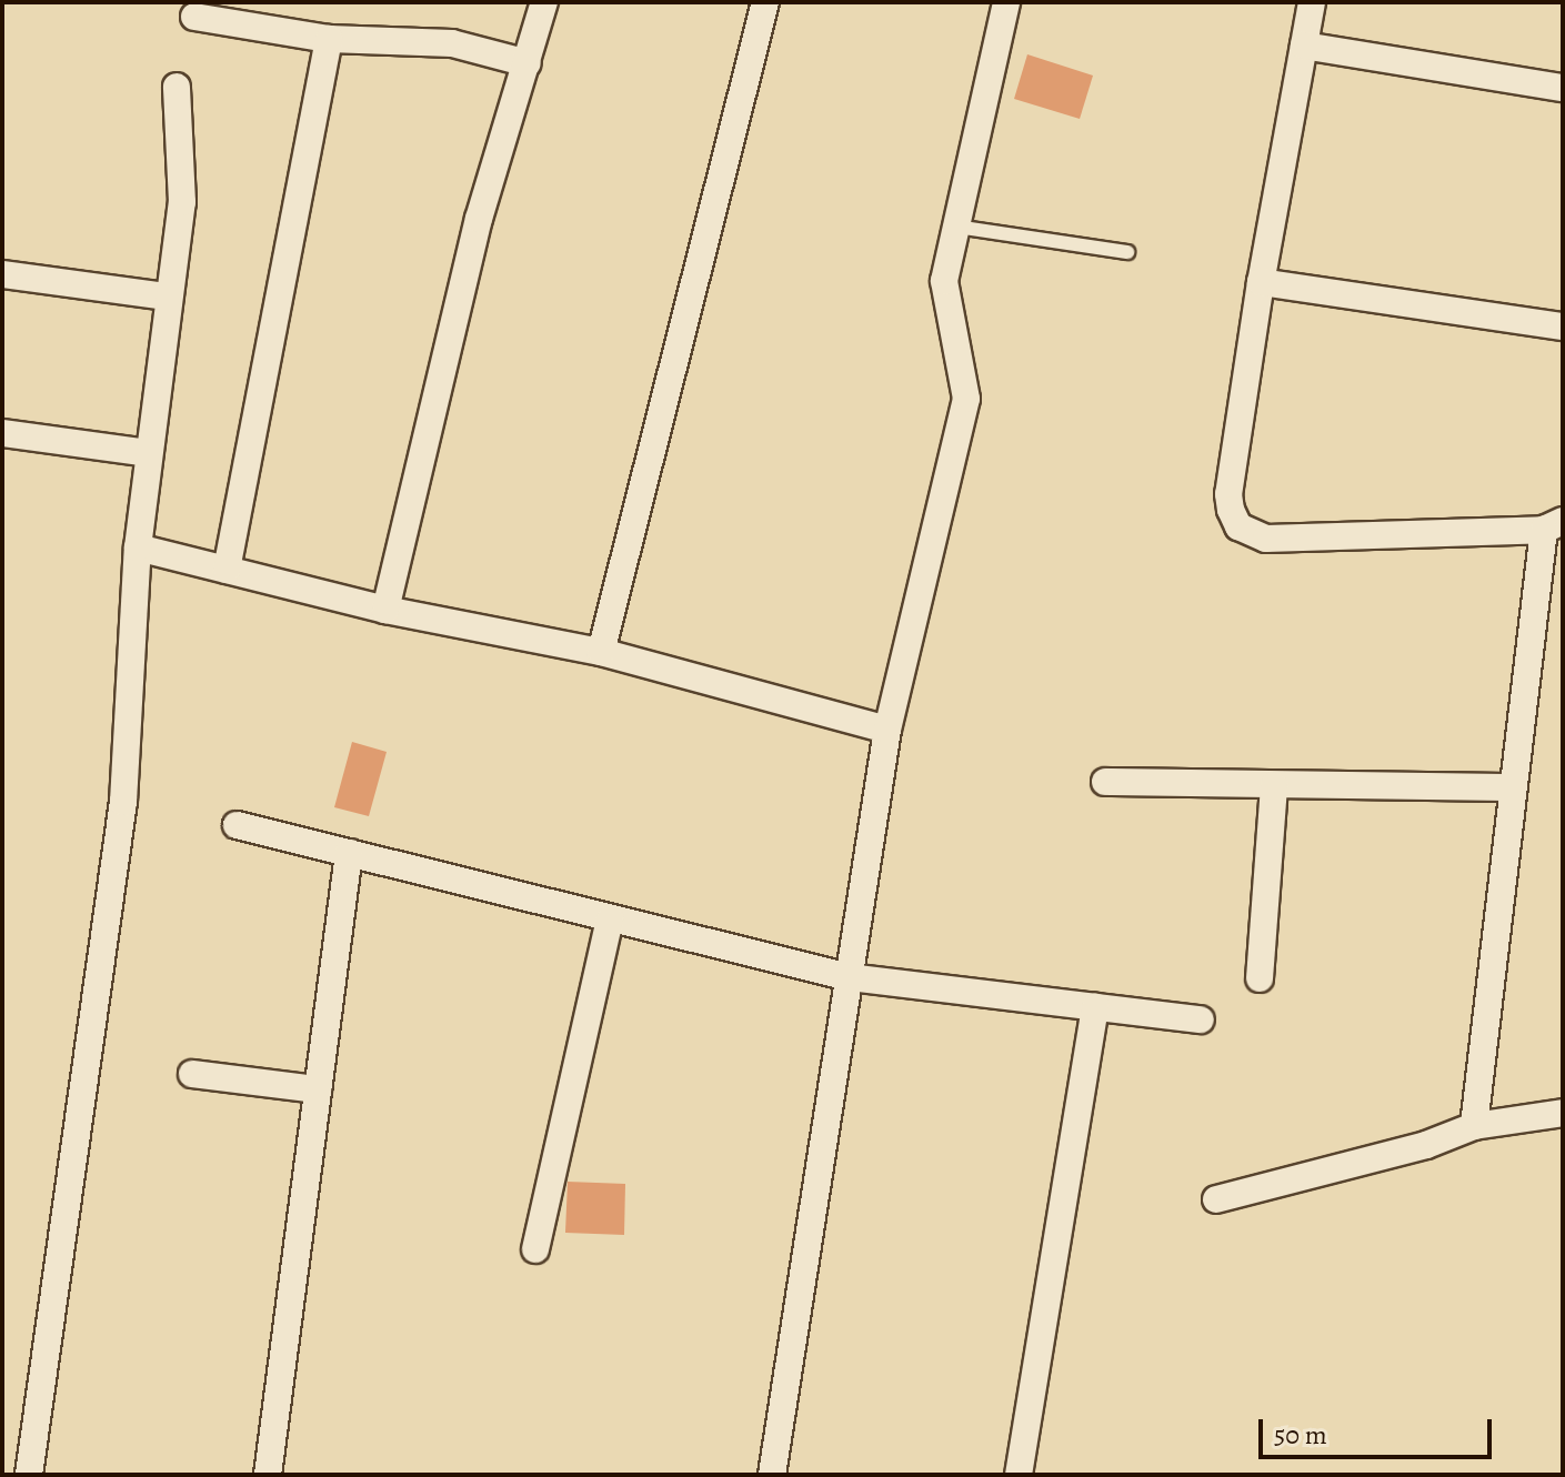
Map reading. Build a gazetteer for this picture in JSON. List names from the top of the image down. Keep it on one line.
{"scale_bar":"50 m"}
